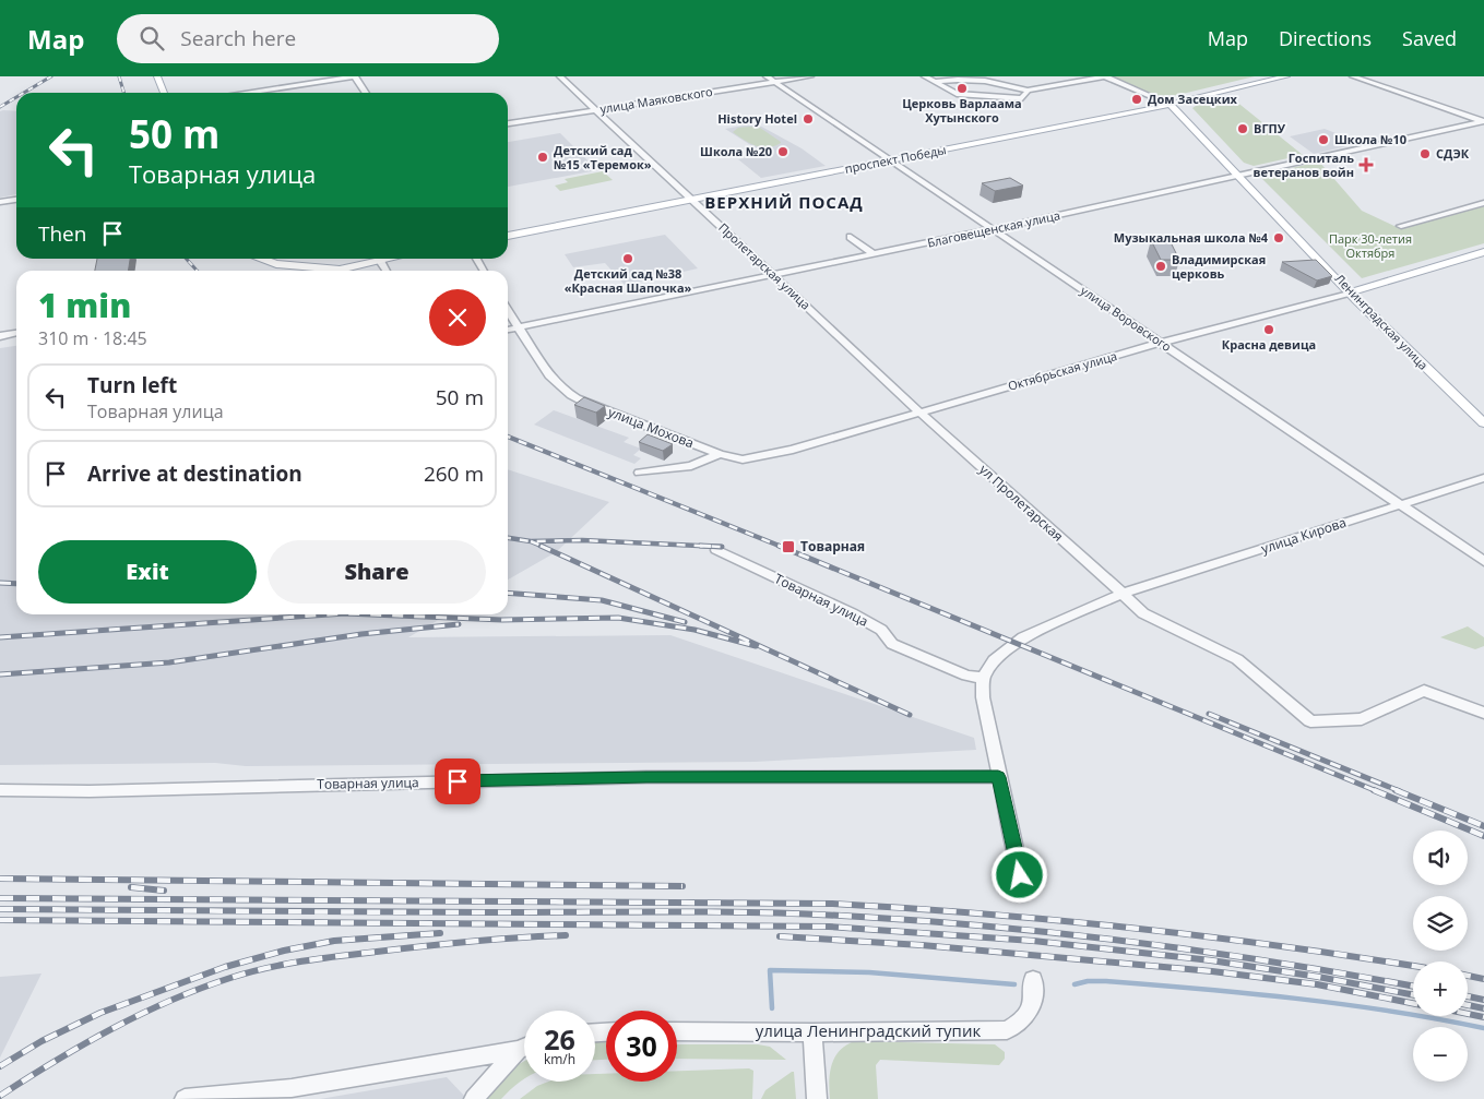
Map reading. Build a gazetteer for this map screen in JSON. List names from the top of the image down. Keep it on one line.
{"streets":{"main road":["проспект Победы","Ленинградская улица","Октябрьская улица"],"street":["улица Маяковского","Благовещенская улица","Пролетарская улица","улица Воровского","улица Мохова","ул Пролетарская","улица Кирова","Товарная улица","улица Ленинградский тупик"]},"crossings":[["улица Маяковского","Пролетарская улица"],["улица Маяковского","улица Воровского"],["проспект Победы","Пролетарская улица"],["проспект Победы","улица Воровского"],["проспект Победы","Ленинградская улица"],["Благовещенская улица","Пролетарская улица"],["Благовещенская улица","улица Воровского"],["Благовещенская улица","Ленинградская улица"],["Благовещенская улица","улица Мохова"],["Пролетарская улица","Октябрьская улица"],["Пролетарская улица","ул Пролетарская"],["улица Воровского","Октябрьская улица"],["улица Воровского","улица Кирова"],["Ленинградская улица","Октябрьская улица"],["Октябрьская улица","улица Мохова"],["Октябрьская улица","ул Пролетарская"],["ул Пролетарская","улица Кирова"]],"districts":["ВЕРХНИЙ ПОСАД"],"parks":["Парк 30-летия Октября"],"places":{"other":["Церковь Варлаама Хутынского","Дом Засецких","History Hotel","ВГПУ","Школа №10","Школа №20","СДЭК","Детский сад №15 «Теремок»","Музыкальная школа №4","Детский сад №38 «Красная Шапочка»","Владимирская церковь","Красна девица"],"health":["Госпиталь ветеранов войн"],"transit":["Товарная"]},"page":{"header":"Map","search":"Search here","nav":["Map","Directions","Saved"],"turn":["50 m","Товарная улица"],"then":"Then","heading":["1 min","310 m · 18:45"],"list":[{"name":"Turn left","note":"Товарная улица","value":"50 m"},{"name":"Arrive at destination","value":"260 m"}],"buttons":["Exit","Share"],"map_buttons":["+","−"],"speed":"26 km/h","limit":"30"}}
